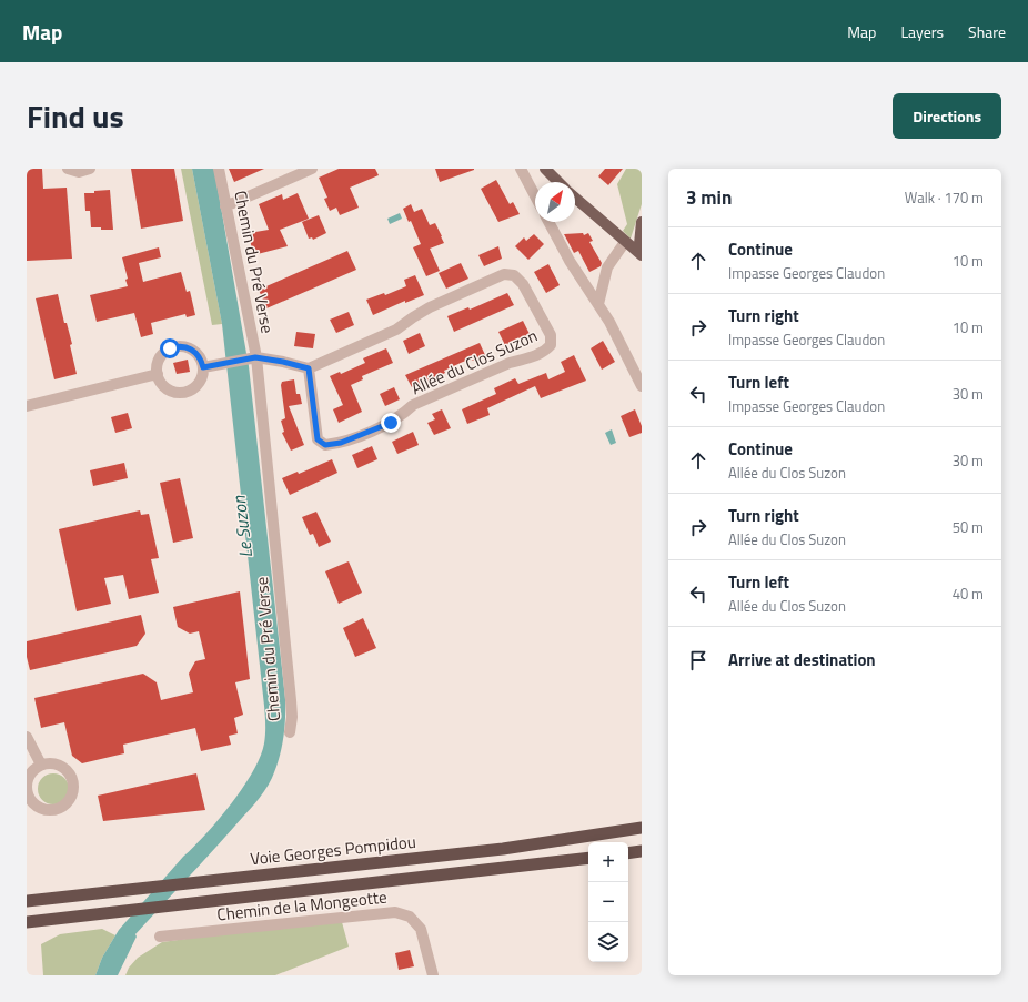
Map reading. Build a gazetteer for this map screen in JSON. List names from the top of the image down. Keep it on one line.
{"streets":{"highway":["Voie Georges Pompidou"],"street":["Chemin du Pré Verse","Allée du Clos Suzon","Chemin de la Mongeotte"]},"water":["Le Suzon"],"north":"top right","page":{"header":"Map","nav":["Map","Layers","Share"],"title":"Find us","buttons":"Directions","heading":["3 min","Walk · 170 m"],"list":[["Continue","Impasse Georges Claudon","10 m"],["Turn right","Impasse Georges Claudon","10 m"],["Turn left","Impasse Georges Claudon","30 m"],["Continue","Allée du Clos Suzon","30 m"],["Turn right","Allée du Clos Suzon","50 m"],["Turn left","Allée du Clos Suzon","40 m"],"Arrive at destination"],"map_buttons":["+","−"]}}
